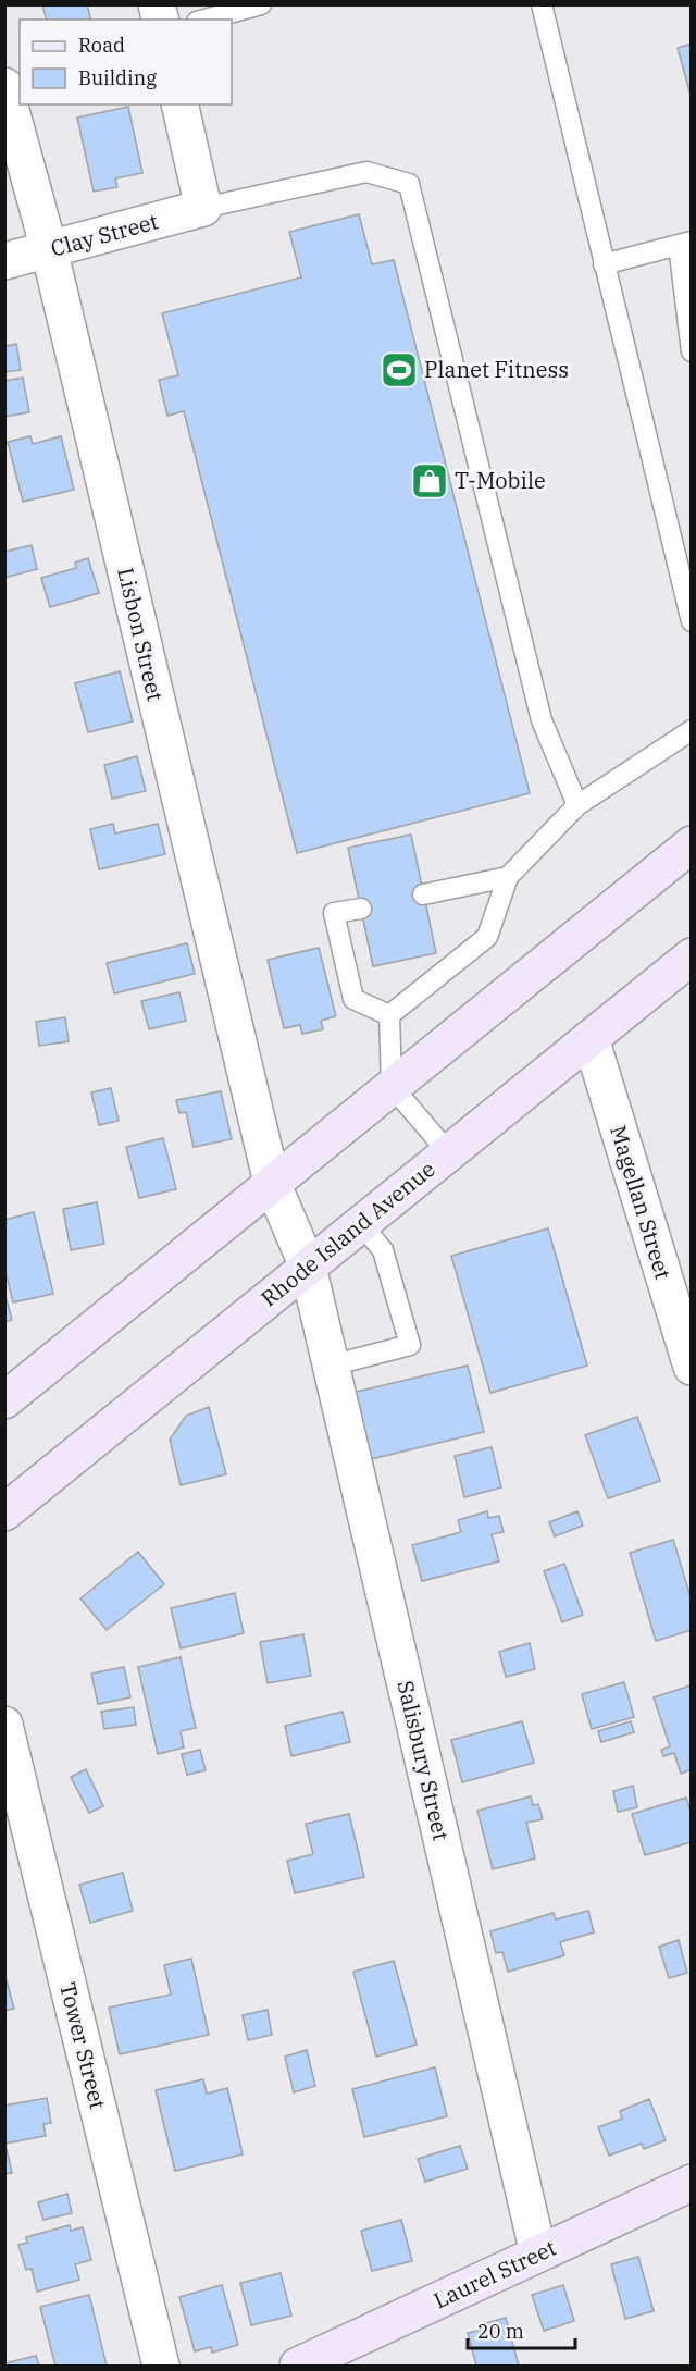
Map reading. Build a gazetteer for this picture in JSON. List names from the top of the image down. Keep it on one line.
{"streets":{"main road":["Rhode Island Avenue","Laurel Street"],"street":["Clay Street","Lisbon Street","Magellan Street","Salisbury Street","Tower Street"]},"crossings":[["Clay Street","Lisbon Street"],["Lisbon Street","Rhode Island Avenue"],["Lisbon Street","Salisbury Street"],["Magellan Street","Rhode Island Avenue"],["Rhode Island Avenue","Salisbury Street"],["Salisbury Street","Laurel Street"]],"places":{"sports":["Planet Fitness"],"shop":["T-Mobile"]},"legend":["Road","Building"],"scale_bar":"20 m"}
